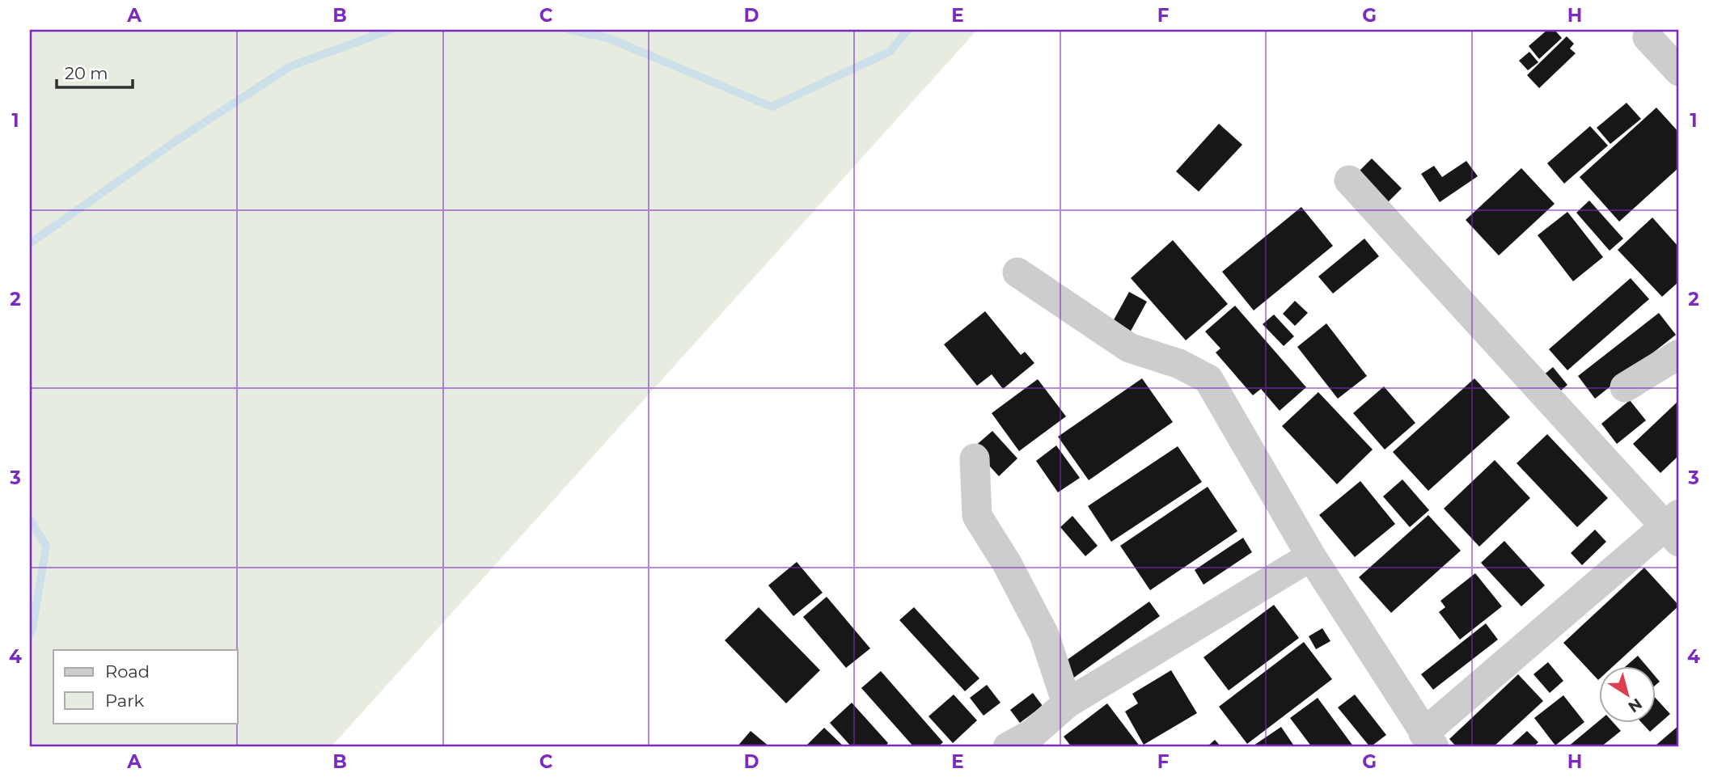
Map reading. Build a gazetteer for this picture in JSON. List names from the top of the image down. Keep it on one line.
{"legend":["Road","Park"],"scale_bar":"20 m","north":"bottom right","grid":{"columns":["A","B","C","D","E","F","G","H"],"rows":["1","2","3","4"]}}
